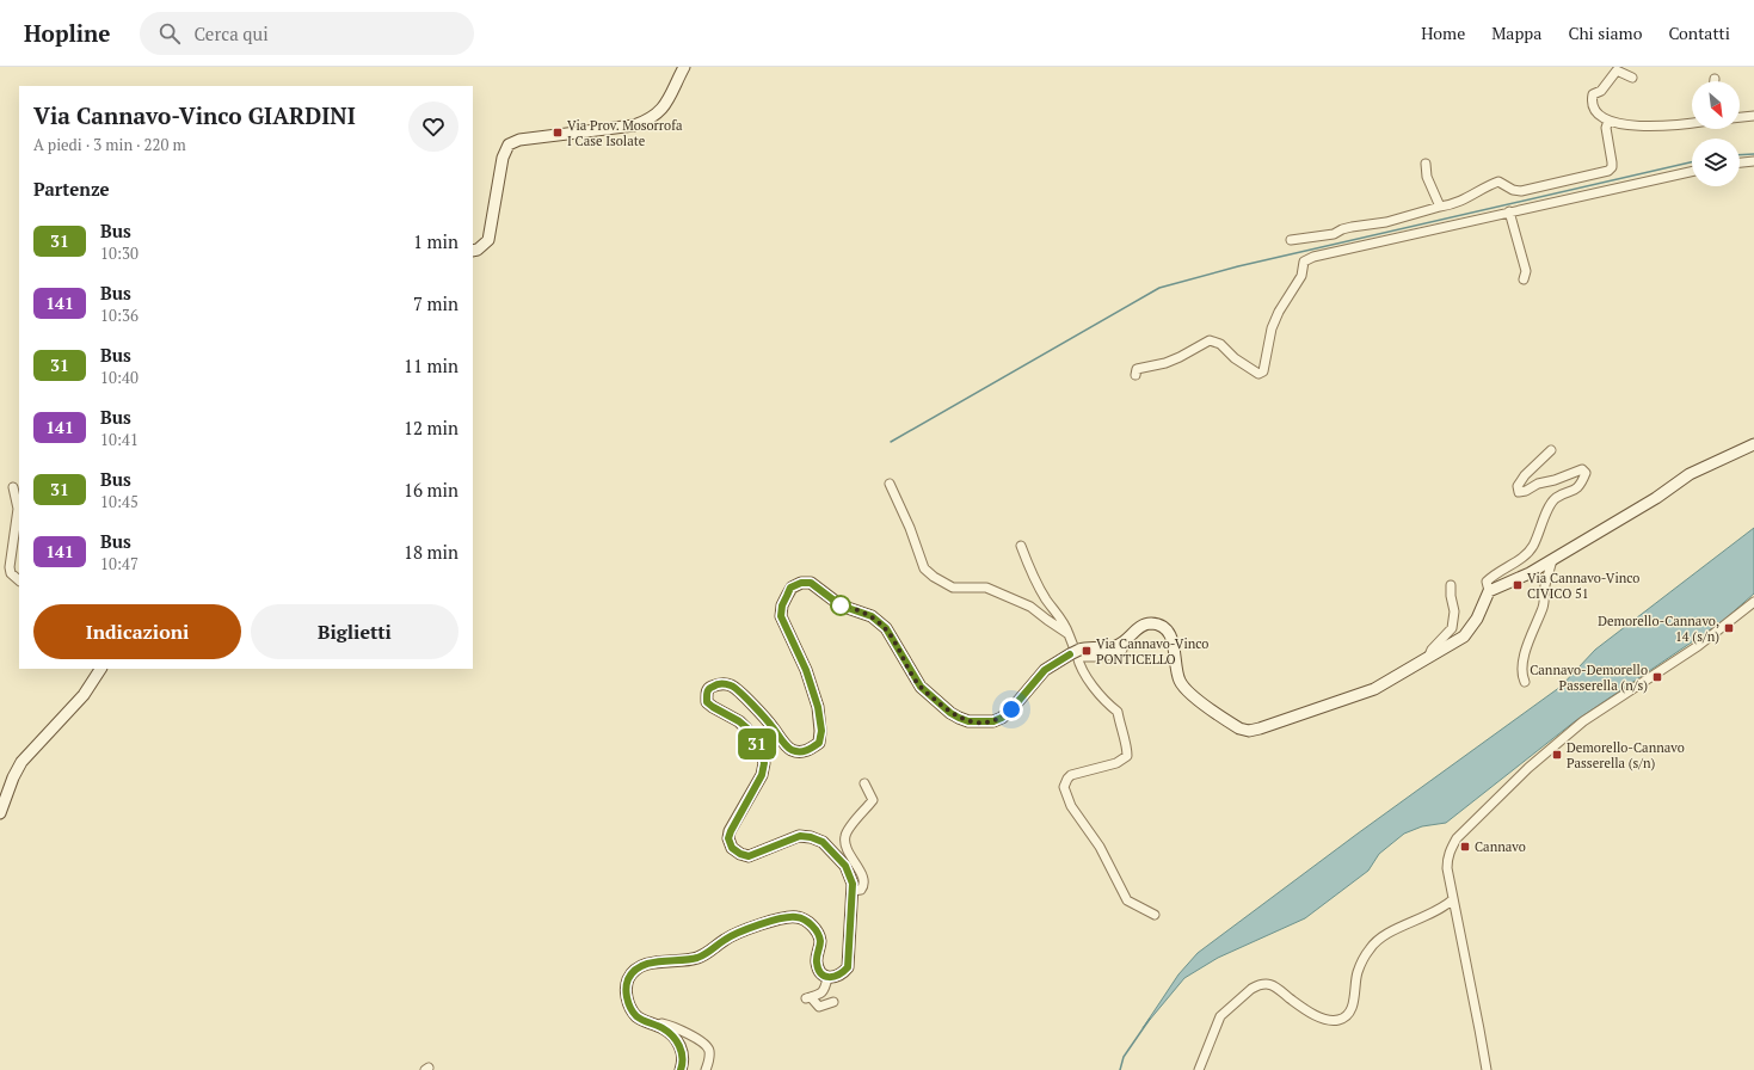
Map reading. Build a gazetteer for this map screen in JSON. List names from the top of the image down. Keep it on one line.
{"places":{"transit":["Via Prov. Mosorrofa I Case Isolate","Via Cannavo-Vinco CIVICO 51","Demorello-Cannavo, 14 (s/n)","Via Cannavo-Vinco PONTICELLO","Cannavo-Demorello Passerella (n/s)","Demorello-Cannavo Passerella (s/n)","Cannavo"]},"lines":["bus line 31"],"north":"bottom right","page":{"header":"Hopline","search":"Cerca qui","nav":["Home","Mappa","Chi siamo","Contatti"],"on_map":"31","heading":[["Via Cannavo-Vinco GIARDINI","A piedi · 3 min · 220 m"],"Partenze"],"list":[{"mark":"31","name":"Bus","note":"10:30","value":"1 min"},{"mark":"141","name":"Bus","note":"10:36","value":"7 min"},{"mark":"31","name":"Bus","note":"10:40","value":"11 min"},{"mark":"141","name":"Bus","note":"10:41","value":"12 min"},{"mark":"31","name":"Bus","note":"10:45","value":"16 min"},{"mark":"141","name":"Bus","note":"10:47","value":"18 min"}],"buttons":["Indicazioni","Biglietti"]}}
